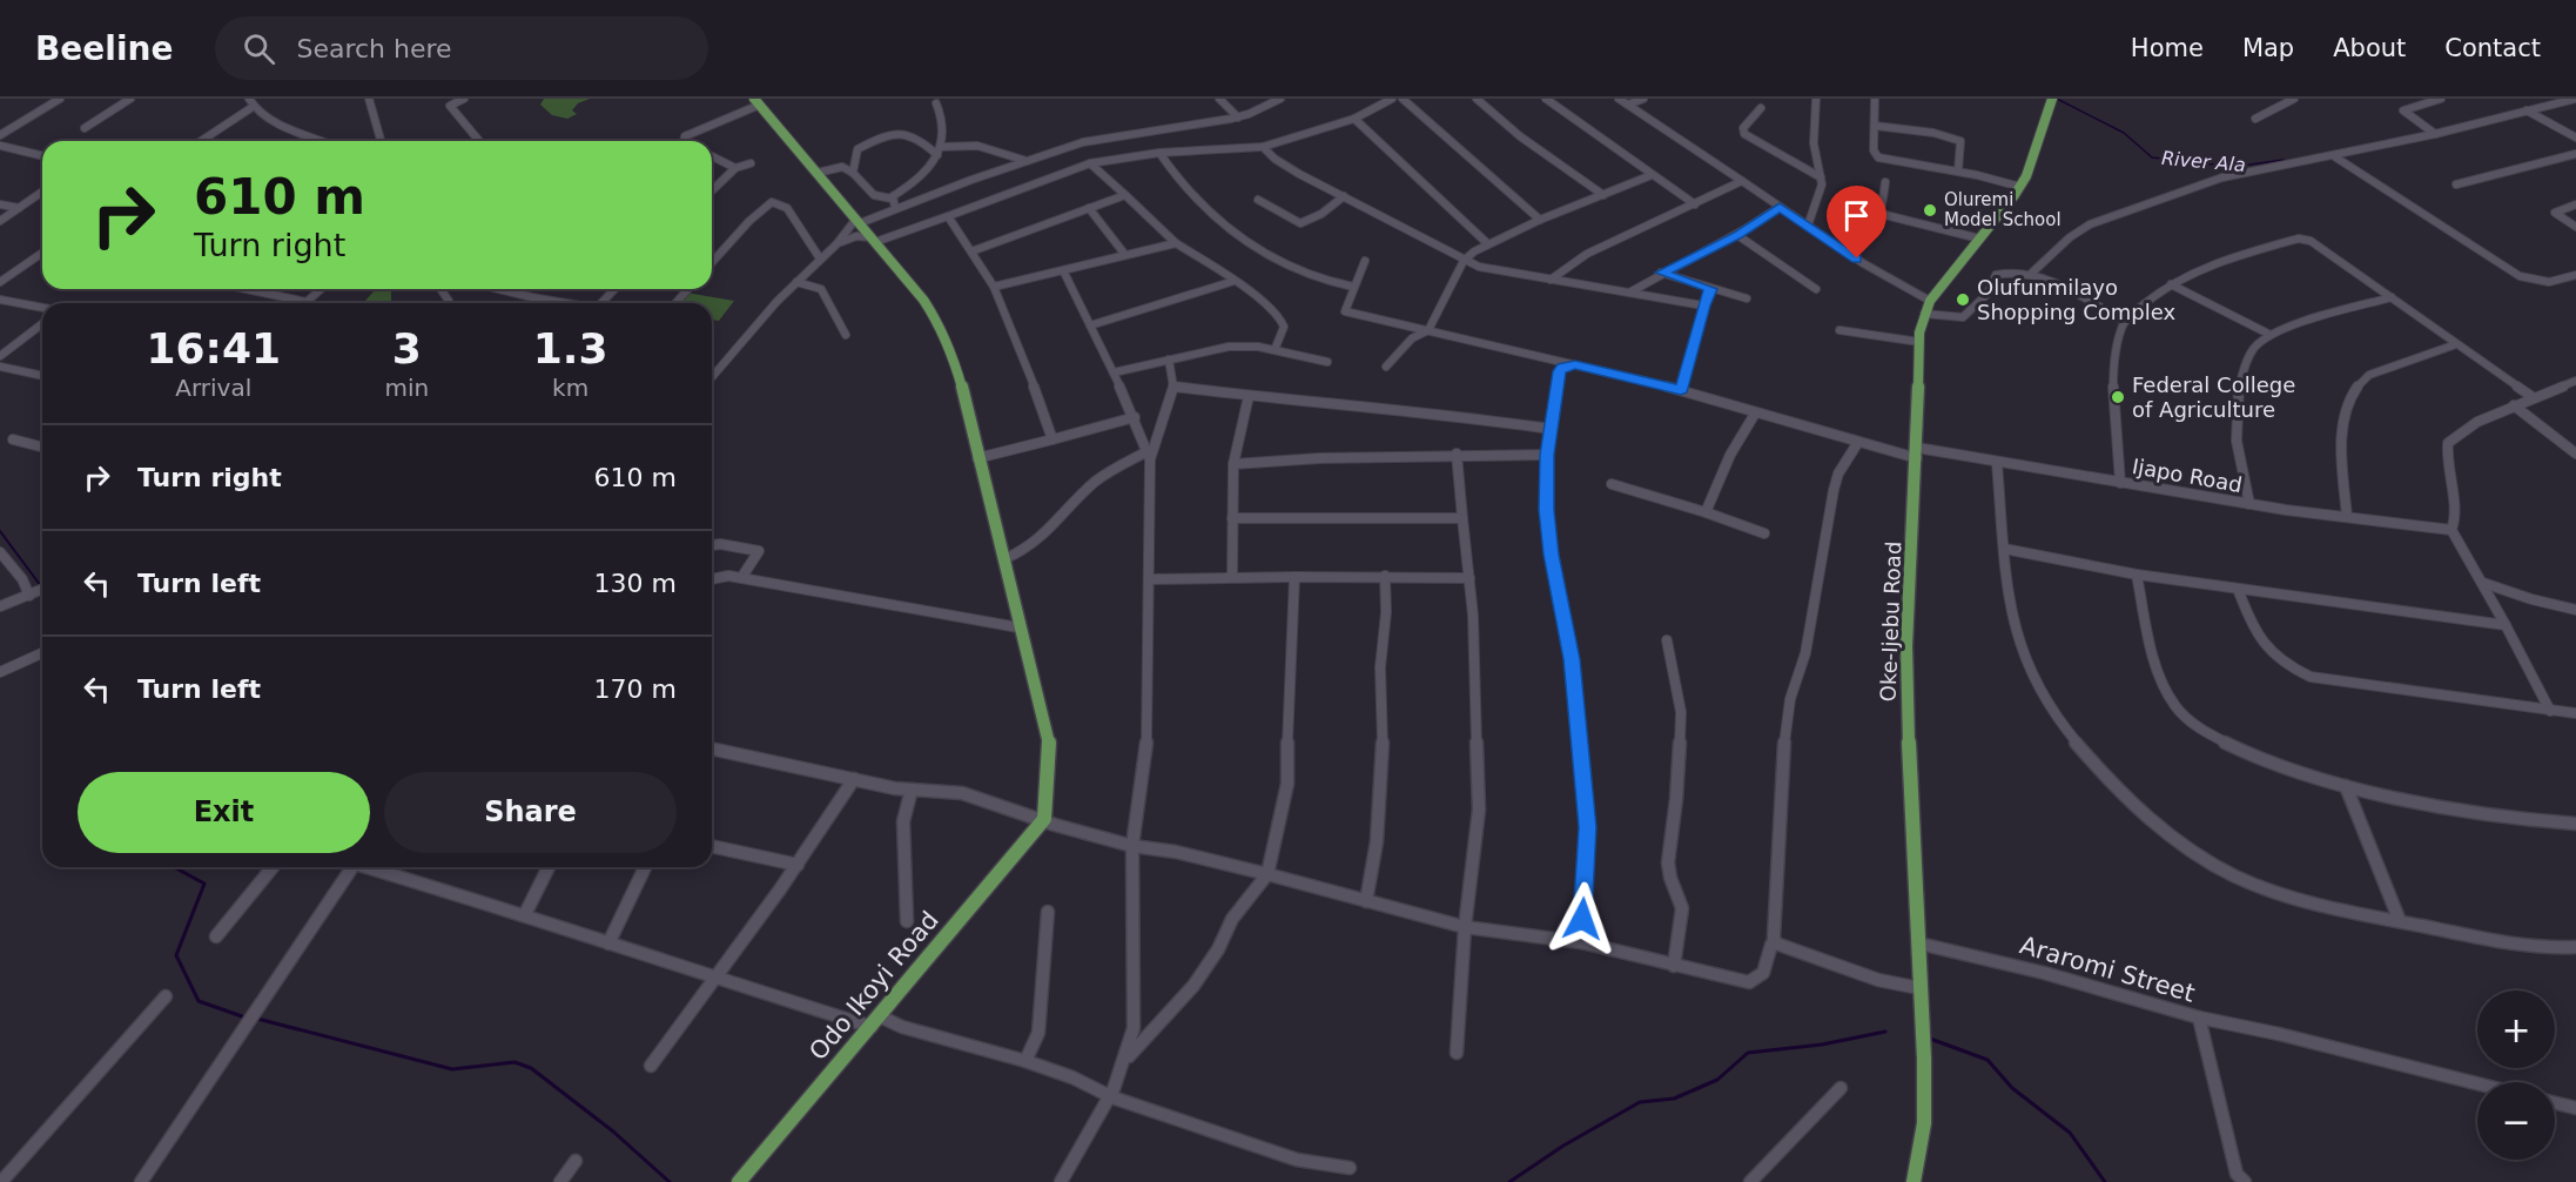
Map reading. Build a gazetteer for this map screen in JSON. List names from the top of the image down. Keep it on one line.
{"streets":{"main road":["Oke-Ijebu Road","Odo Ikoyi Road"],"street":["Ijapo Road","Araromi Street"]},"crossings":[["Ijapo Road","Oke-Ijebu Road"],["Oke-Ijebu Road","Araromi Street"]],"water":["River Ala"],"places":["Oluremi Model School","Olufunmilayo Shopping Complex","Federal College of Agriculture"],"page":{"header":"Beeline","search":"Search here","nav":["Home","Map","About","Contact"],"turn":["610 m","Turn right"],"eta":["16:41","Arrival","3","min","1.3","km"],"list":[{"name":"Turn right","value":"610 m"},{"name":"Turn left","value":"130 m"},{"name":"Turn left","value":"170 m"}],"buttons":["Exit","Share"],"map_buttons":["+","−"]}}
